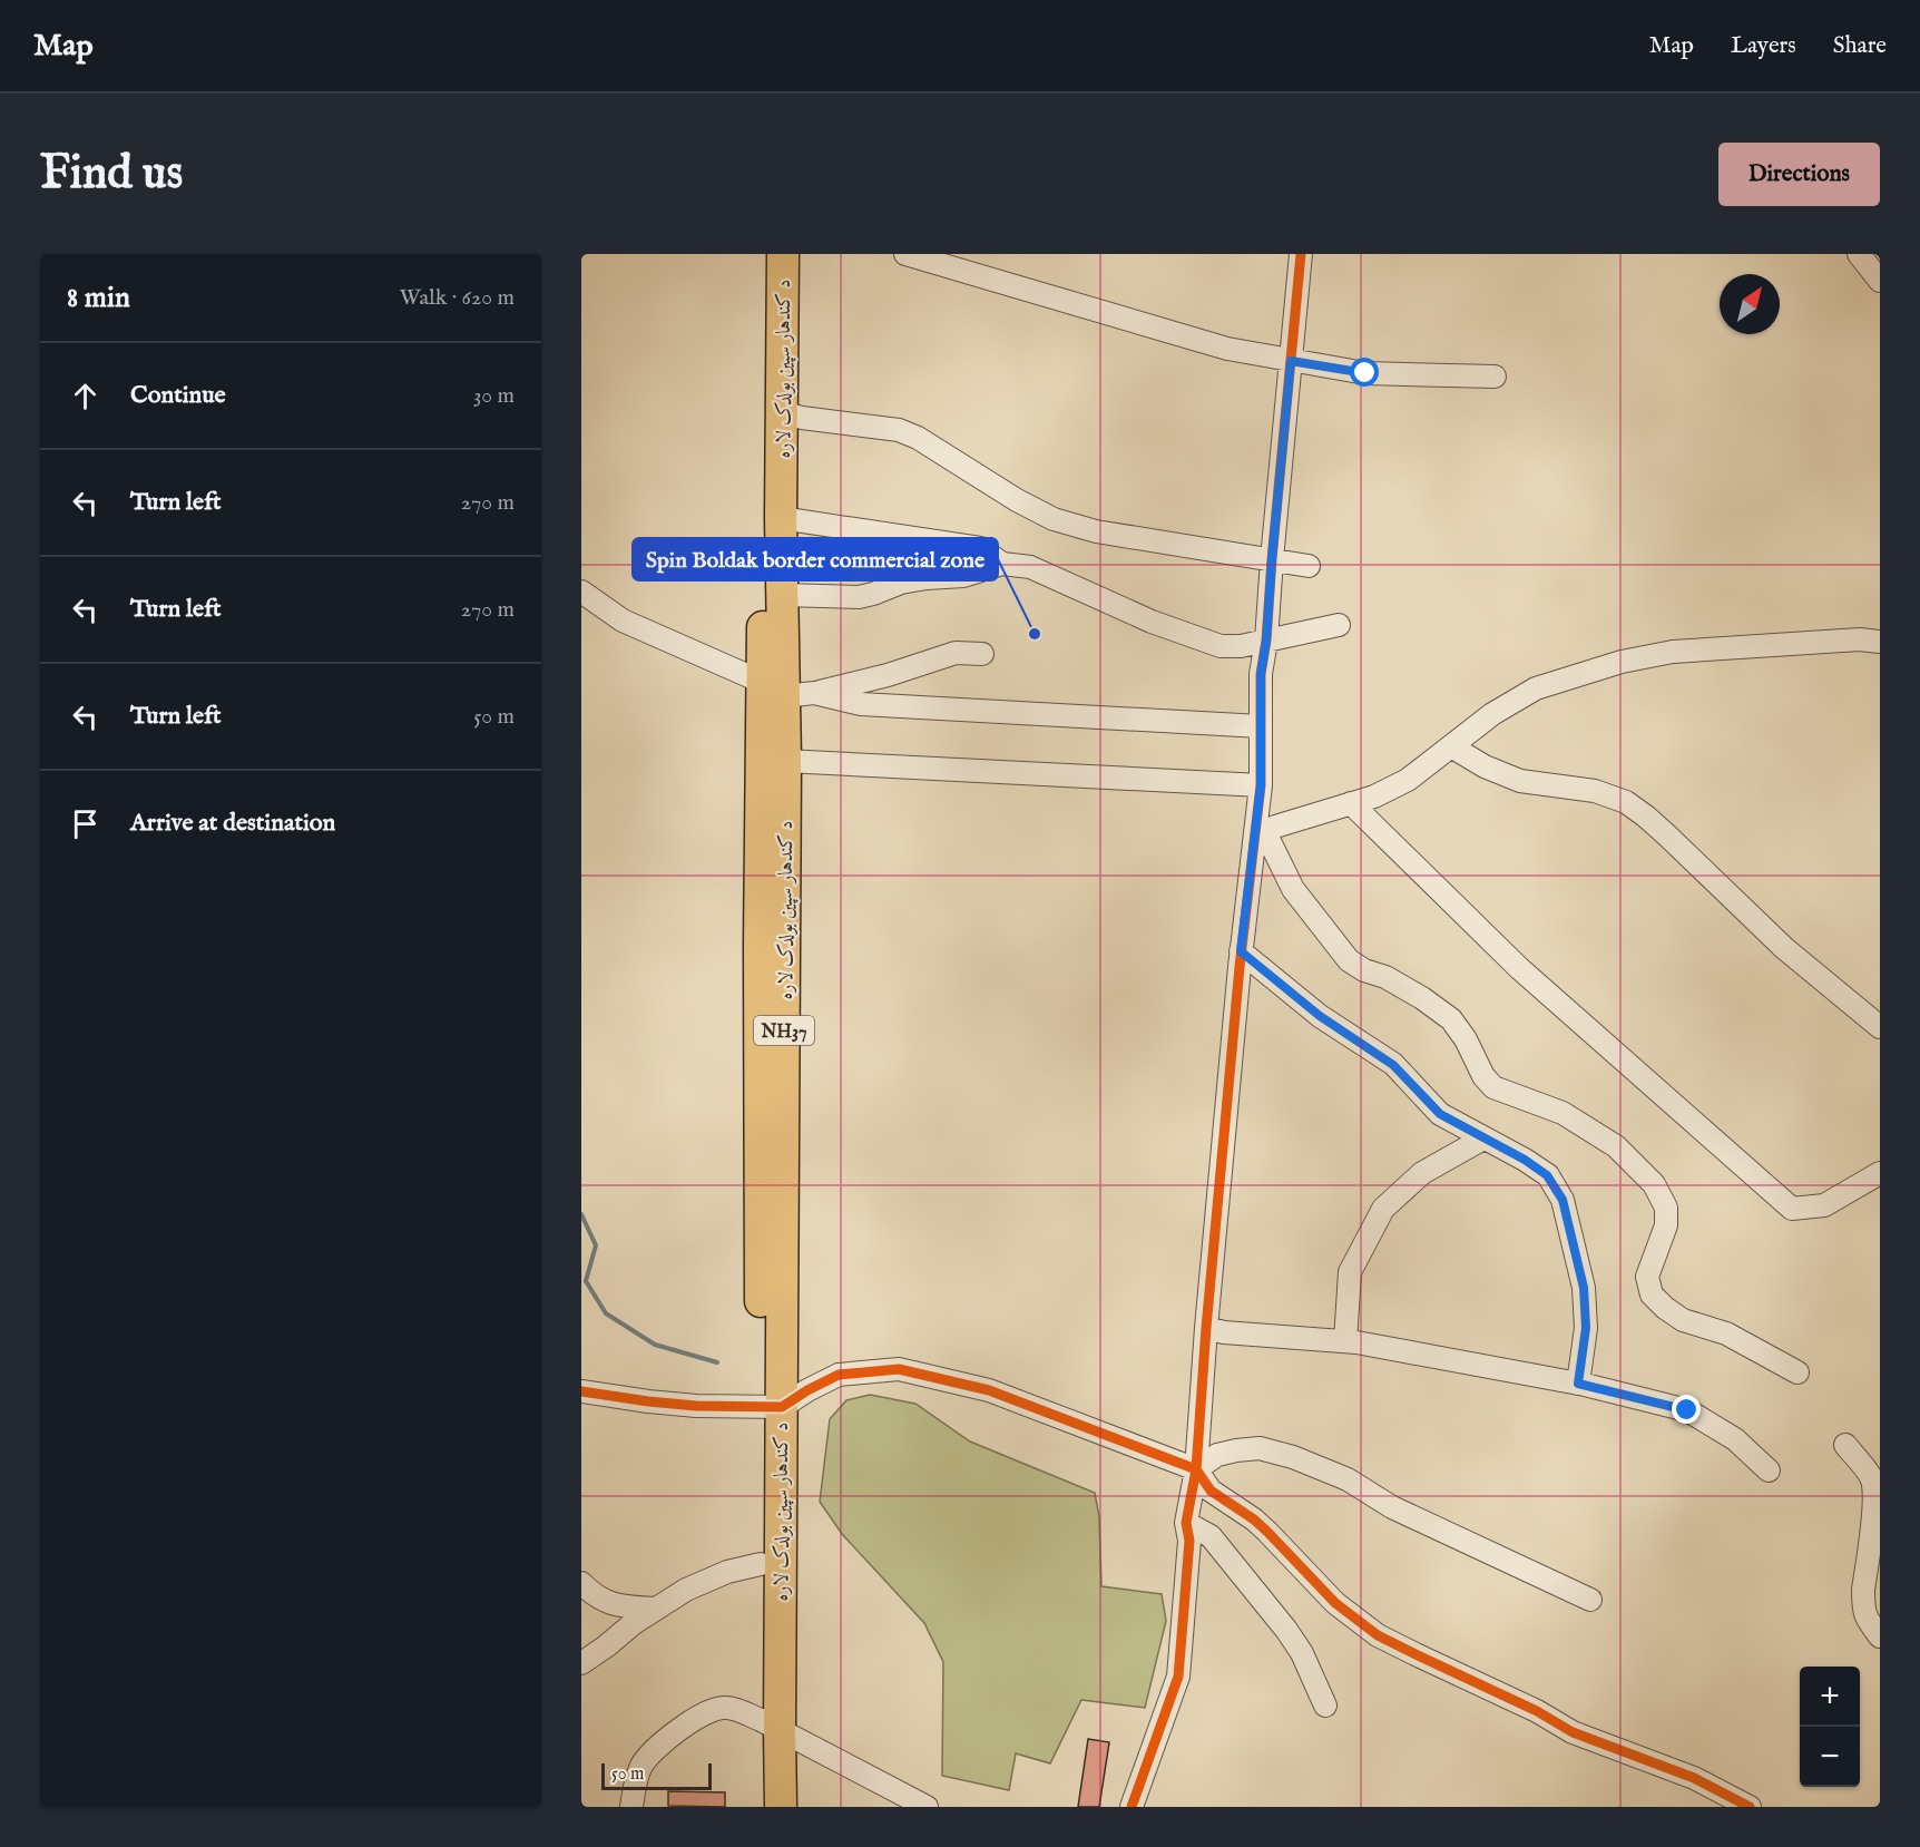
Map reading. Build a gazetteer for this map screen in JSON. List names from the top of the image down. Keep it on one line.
{"streets":{"highway":["د کندهار سپین بولدک لاره","NH37"]},"places":["Spin Boldak border commercial zone"],"scale_bar":"50 m","north":"top right","page":{"header":"Map","nav":["Map","Layers","Share"],"buttons":"Directions","title":"Find us","heading":["8 min","Walk · 620 m"],"list":[["Continue","30 m"],["Turn left","270 m"],["Turn left","270 m"],["Turn left","50 m"],"Arrive at destination"],"map_buttons":["+","−"],"scale":"50 m"}}
